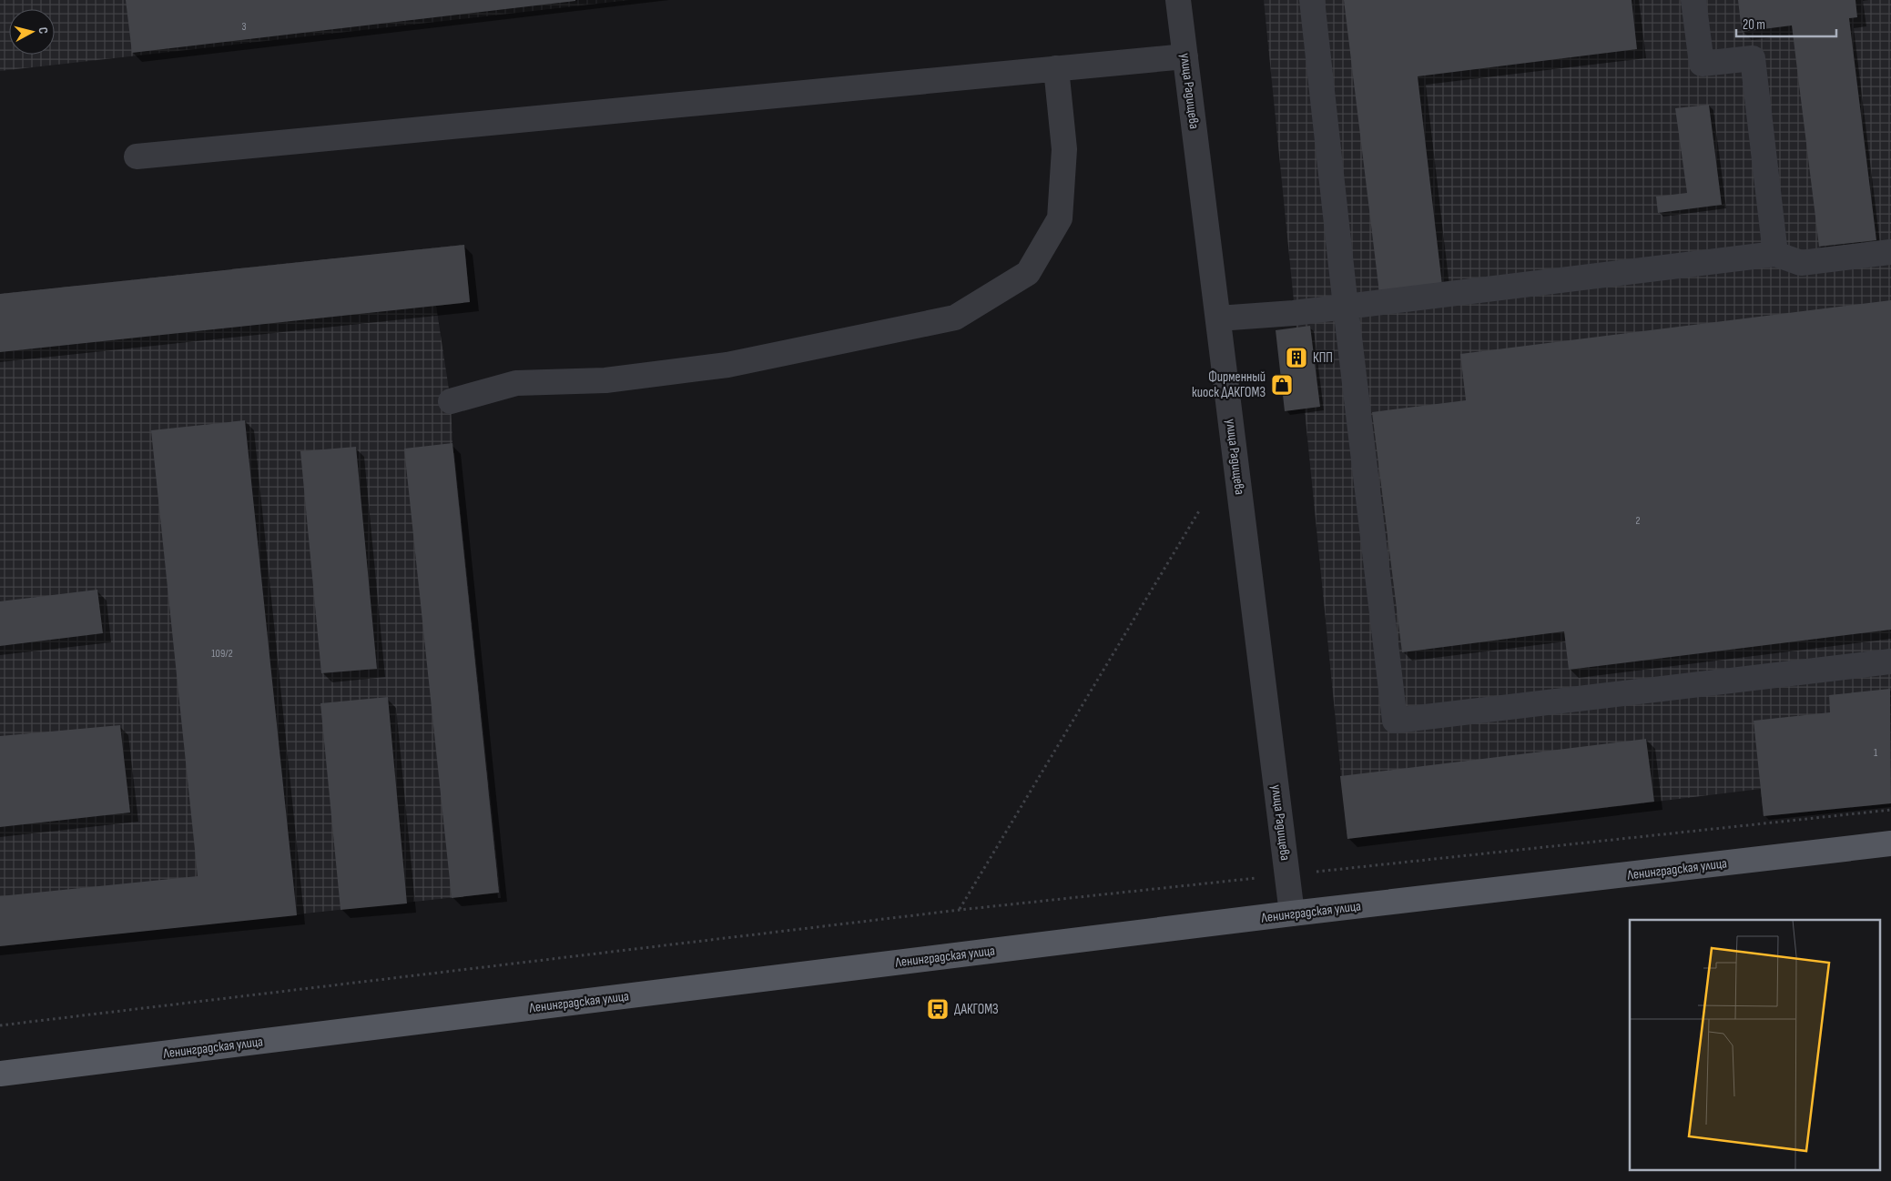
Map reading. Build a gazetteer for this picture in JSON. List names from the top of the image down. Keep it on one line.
{"streets":{"main road":["Ленинградская улица"],"street":["улица Радищева"]},"crossings":[["улица Радищева","Ленинградская улица"]],"places":{"building":["КПП"],"shop":["Фирменный киоск ДАКГОМЗ"],"bus stop":["ДАКГОМЗ"]},"house_numbers":["3","2","109/2","1"],"scale_bar":"20 m","north":"right"}
